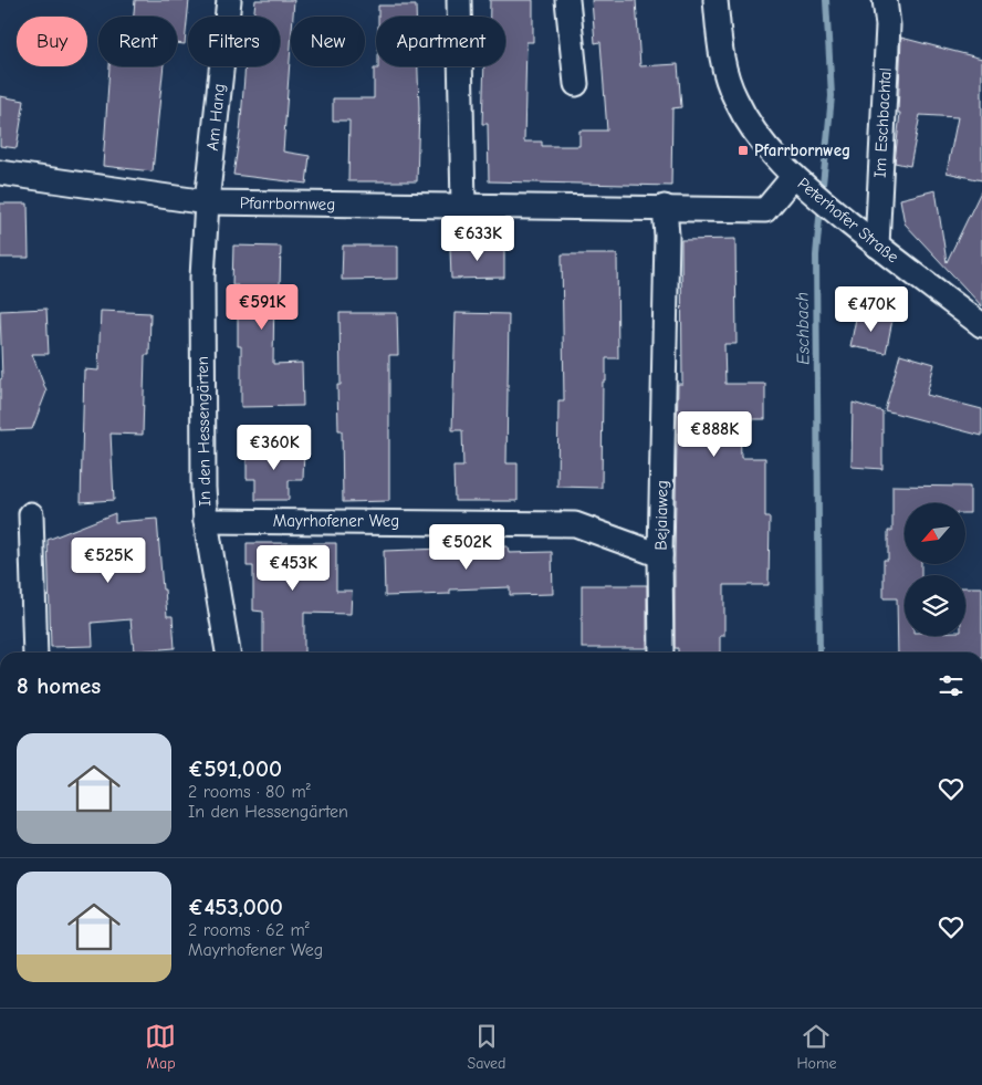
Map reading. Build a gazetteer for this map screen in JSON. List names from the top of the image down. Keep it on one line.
{"streets":{"street":["Am Hang","Im Eschbachtal","Pfarrbornweg","Peterhofer Straße","In den Hessengärten","Bejaiaweg","Mayrhofener Weg"]},"crossings":[["Am Hang","Pfarrbornweg"],["Am Hang","In den Hessengärten"],["Im Eschbachtal","Peterhofer Straße"],["Pfarrbornweg","Peterhofer Straße"],["Pfarrbornweg","In den Hessengärten"],["Pfarrbornweg","Bejaiaweg"],["In den Hessengärten","Mayrhofener Weg"],["Bejaiaweg","Mayrhofener Weg"]],"water":["Eschbach"],"places":{"transit":["Pfarrbornweg"]},"north":"bottom left","page":{"chip":["Buy","Rent","Filters","New","Apartment"],"price":["€633K","€591K","€470K","€888K","€360K","€502K","€525K","€453K"],"heading":"8 homes","list":[{"name":"€591,000","note":"2 rooms · 80 m² · In den Hessengärten"},{"name":"€453,000","note":"2 rooms · 62 m² · Mayrhofener Weg"}],"tabs":["Map","Saved","Home"]}}
